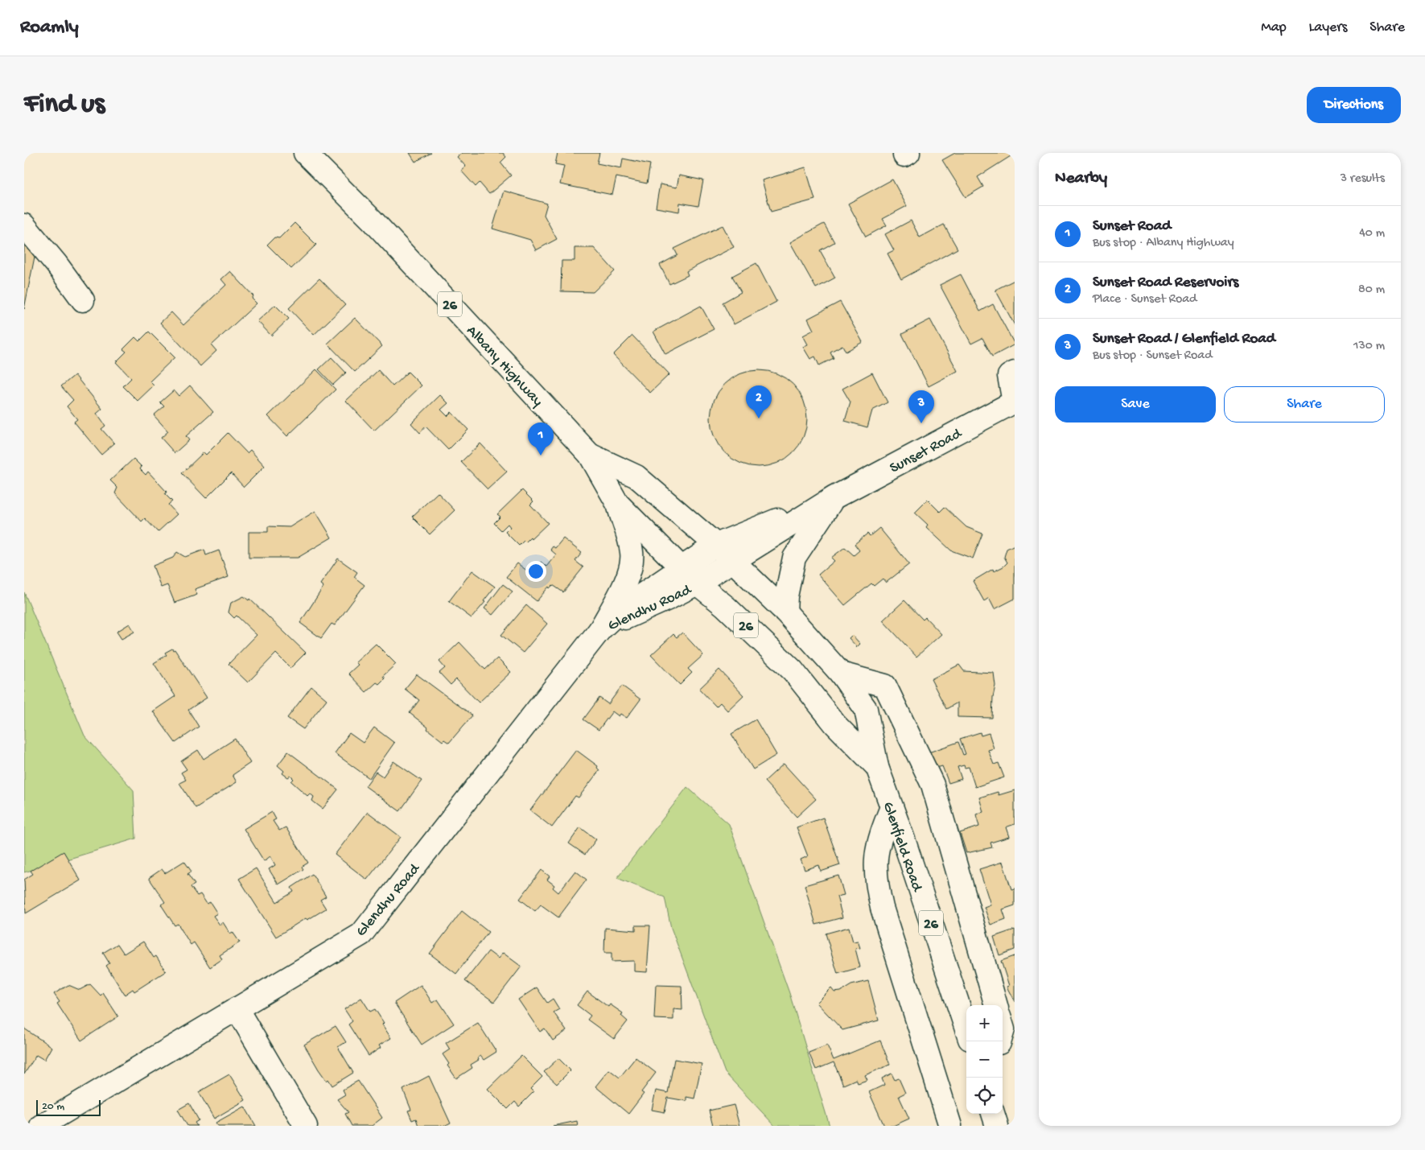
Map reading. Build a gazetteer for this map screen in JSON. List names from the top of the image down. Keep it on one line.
{"streets":{"main road":["26","Albany Highway","Sunset Road","Glendhu Road","Glenfield Road"]},"crossings":[["26","Albany Highway"],["26","Sunset Road"],["26","Glendhu Road"],["26","Glenfield Road"],["Albany Highway","Sunset Road"],["Albany Highway","Glendhu Road"],["Sunset Road","Glendhu Road"],["Sunset Road","Glenfield Road"],["Glendhu Road","Glenfield Road"]],"scale_bar":"20 m","page":{"header":"Roamly","nav":["Map","Layers","Share"],"buttons":["Directions",["Save","Share"]],"title":"Find us","heading":["Nearby","3 results"],"list":[{"mark":"1","name":"Sunset Road","note":"Bus stop · Albany Highway","value":"40 m"},{"mark":"2","name":"Sunset Road Reservoirs","note":"Place · Sunset Road","value":"80 m"},{"mark":"3","name":"Sunset Road / Glenfield Road","note":"Bus stop · Sunset Road","value":"130 m"}],"pins":["2","3","1"],"map_buttons":["+","−"],"scale":"20 m"}}
